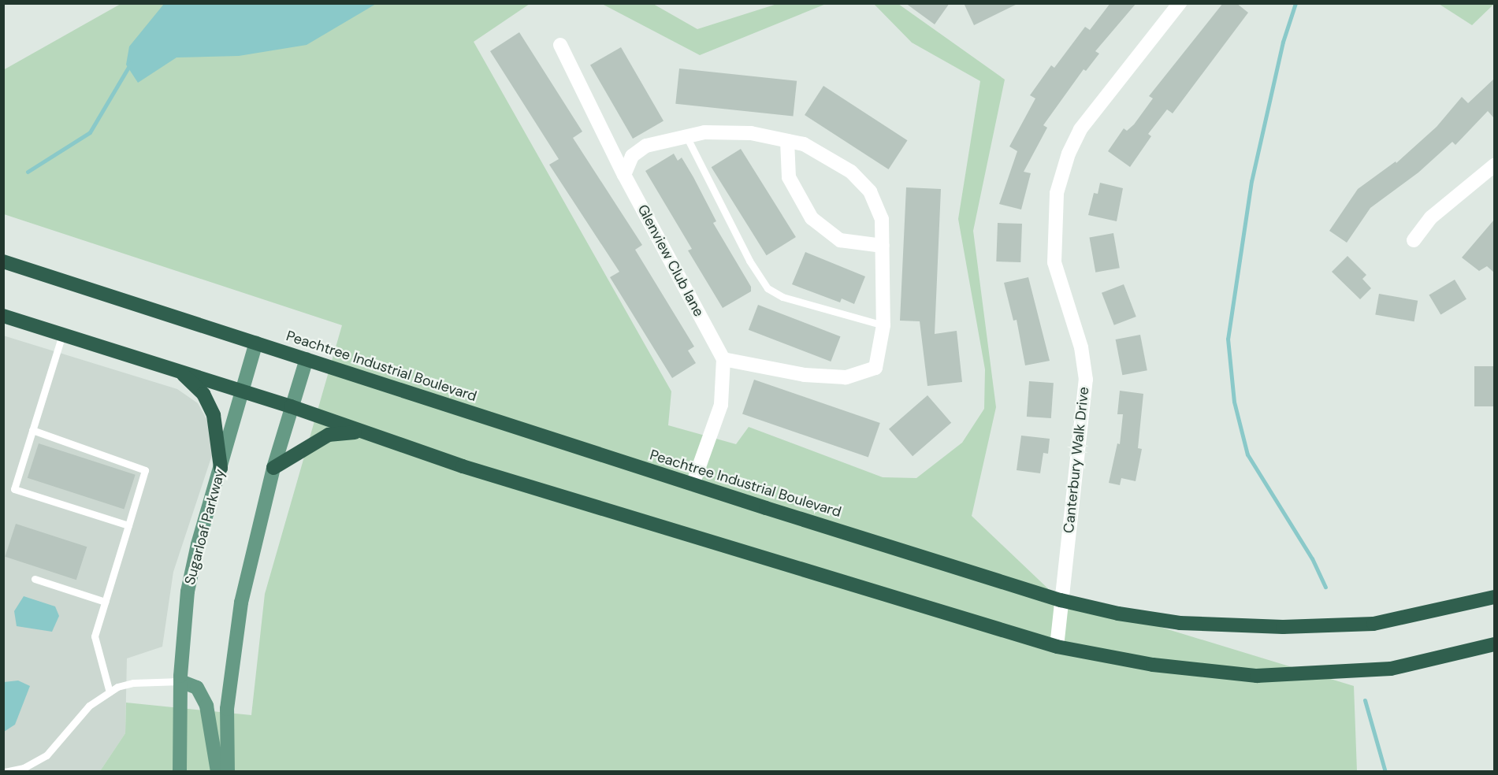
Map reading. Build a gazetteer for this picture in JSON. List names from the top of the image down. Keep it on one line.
{"streets":{"highway":["Peachtree Industrial Boulevard"],"main road":["Sugarloaf Parkway"],"street":["Glenview Club lane","Canterbury Walk Drive"]},"crossings":[["Peachtree Industrial Boulevard","Canterbury Walk Drive"],["Peachtree Industrial Boulevard","Sugarloaf Parkway"]]}
